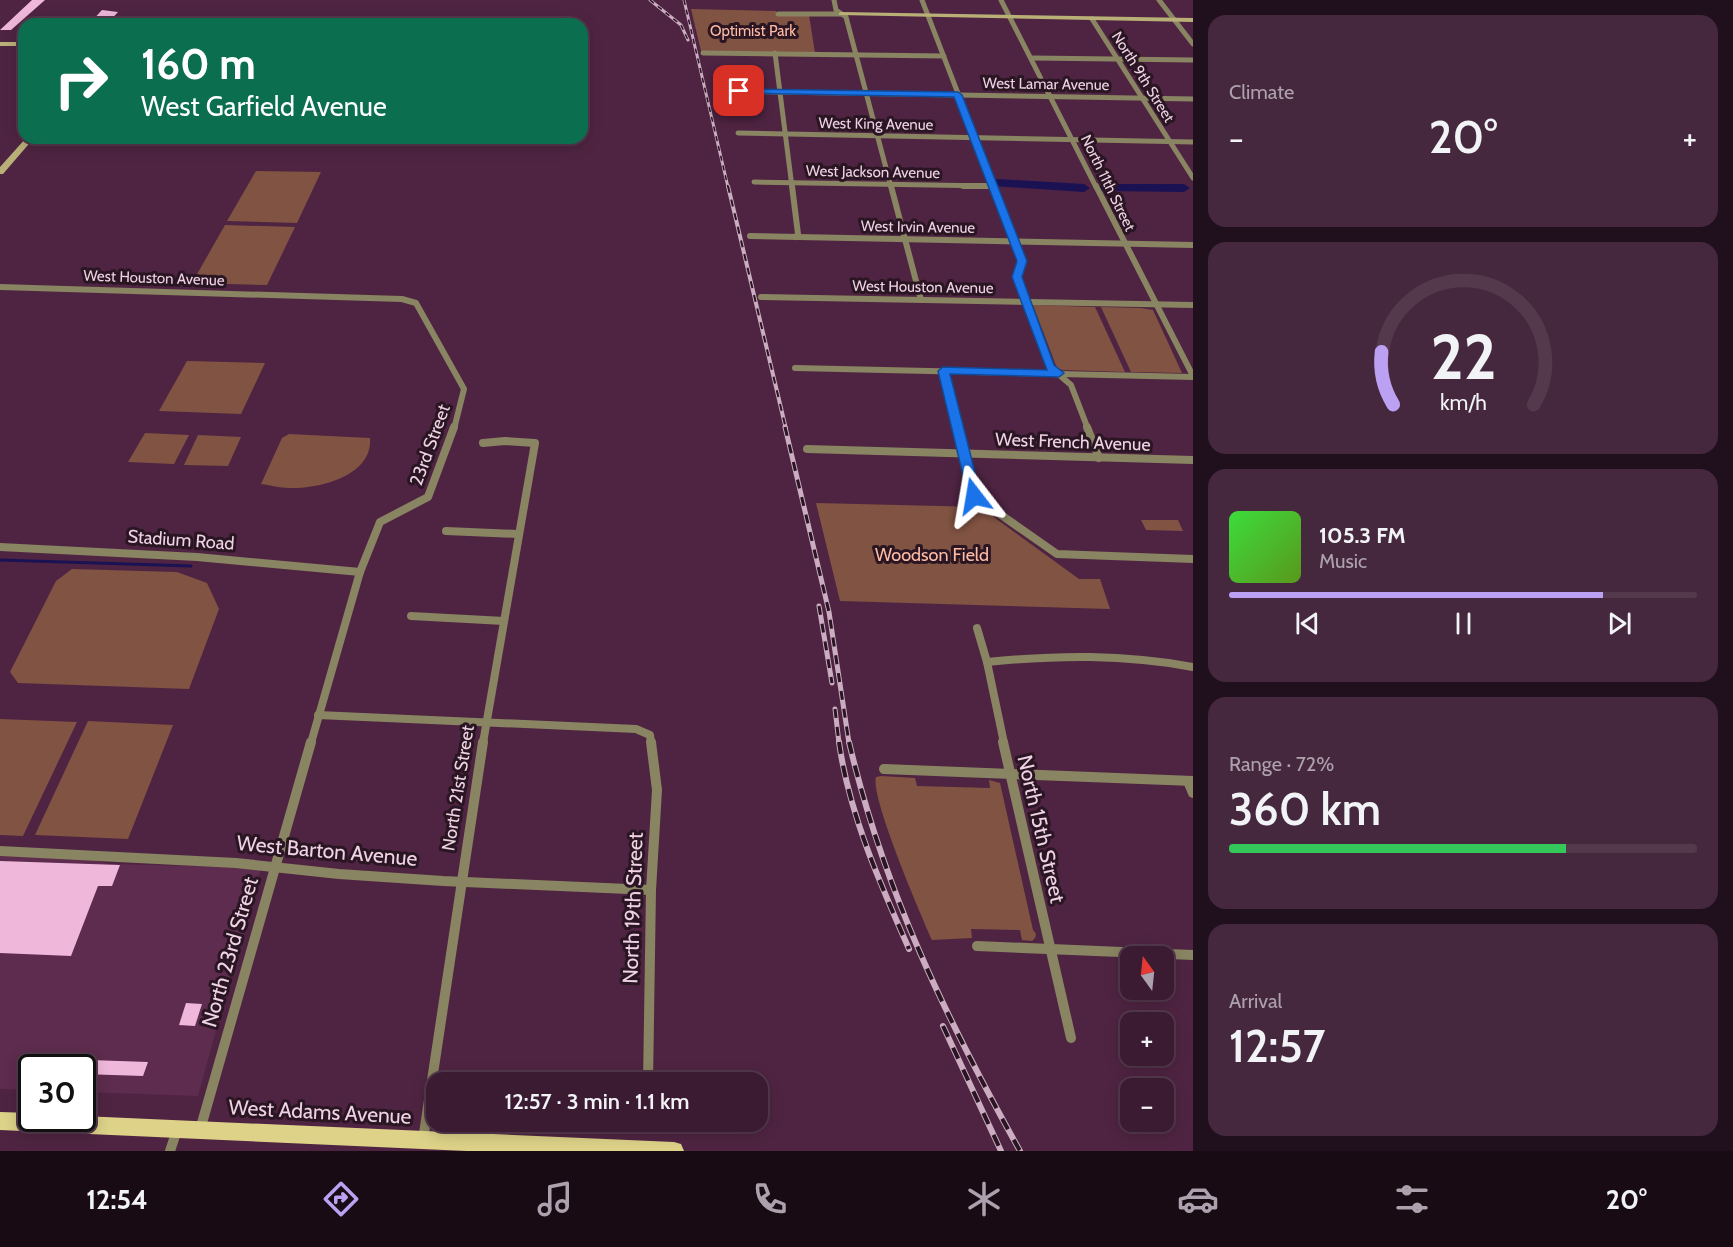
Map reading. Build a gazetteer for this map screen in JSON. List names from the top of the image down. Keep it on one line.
{"streets":{"main road":["West Adams Avenue"],"street":["North 9th Street","West Lamar Avenue","West King Avenue","West Jackson Avenue","North 11th Street","West Irvin Avenue","West Houston Avenue","West French Avenue","23rd Street","Stadium Road","North 21st Street","North 15th Street","West Barton Avenue","North 19th Street","North 23rd Street"]},"crossings":[["North 9th Street","West Lamar Avenue"],["North 9th Street","West King Avenue"],["West Lamar Avenue","North 11th Street"],["West King Avenue","North 11th Street"],["North 11th Street","West Irvin Avenue"],["North 11th Street","West Houston Avenue"],["West Houston Avenue","23rd Street"],["23rd Street","Stadium Road"],["23rd Street","North 23rd Street"],["North 21st Street","West Barton Avenue"],["North 21st Street","North 19th Street"],["North 21st Street","West Adams Avenue"],["West Barton Avenue","North 19th Street"],["West Barton Avenue","North 23rd Street"],["North 23rd Street","West Adams Avenue"]],"parks":["Optimist Park","Woodson Field"],"north":"top","page":{"tile":["Climate",["Range · 72%","360 km"],["Arrival","12:57"]],"turn":["160 m","West Garfield Avenue"],"heat":["−","20°","+"],"song":["105.3 FM","Music"],"map_buttons":["+","−"],"limit":"30","trip":"12:57 · 3 min · 1.1 km","tabs":["12:54","20°"],"gauge":["22","km/h"]}}
